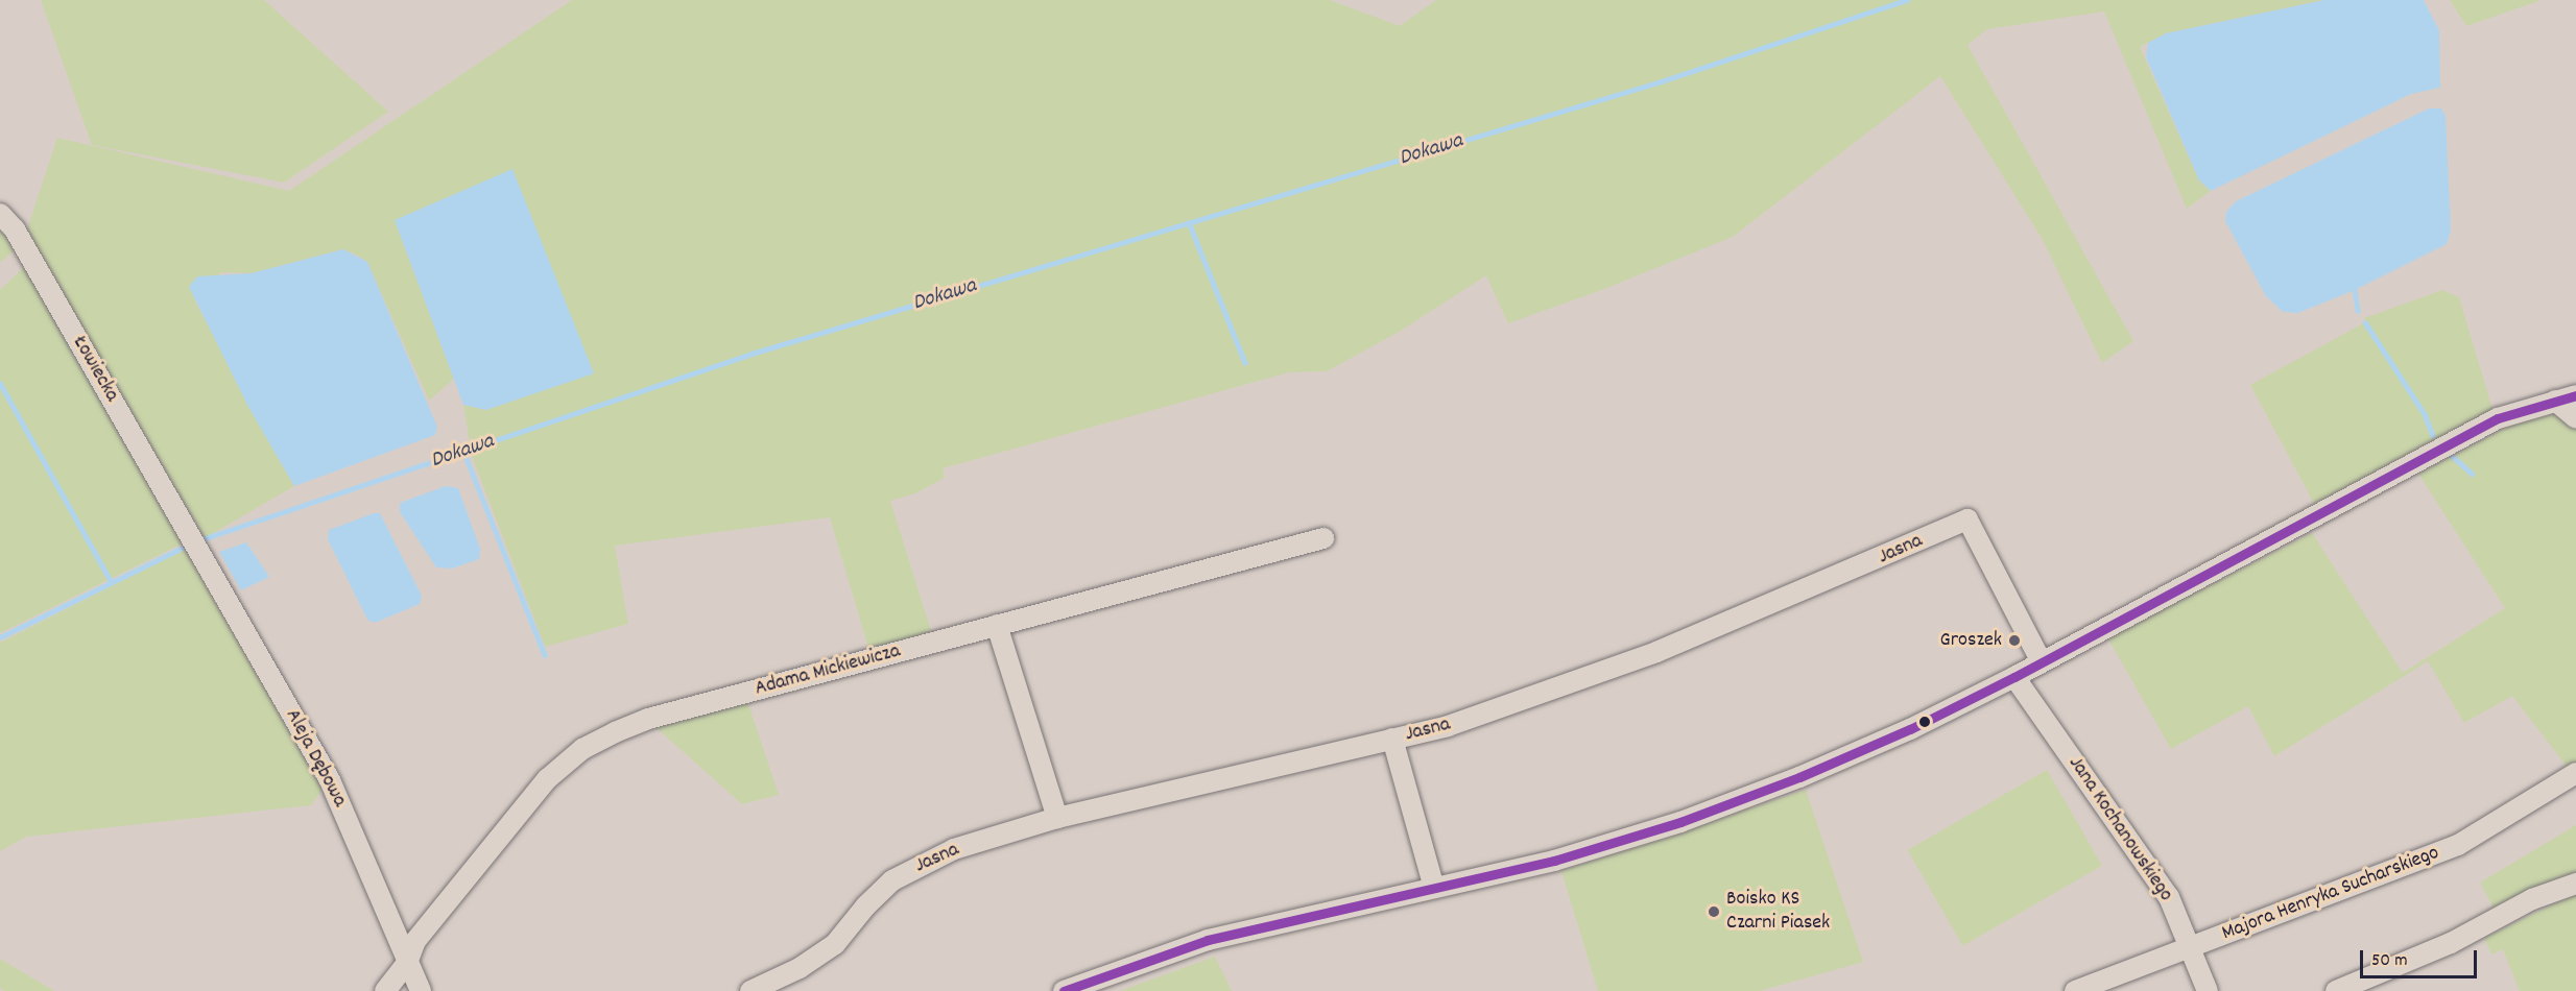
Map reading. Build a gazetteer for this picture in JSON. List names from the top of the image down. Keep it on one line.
{"streets":{"street":["Łowiecka","Jasna","Adama Mickiewicza","Aleja Dębowa","Jana Kochanowskiego","Majora Henryka Sucharskiego"]},"crossings":[["Łowiecka","Aleja Dębowa"],["Adama Mickiewicza","Aleja Dębowa"],["Jana Kochanowskiego","Majora Henryka Sucharskiego"]],"water":["Dokawa"],"places":["Groszek","Boisko KS Czarni Piasek"],"scale_bar":"50 m"}
